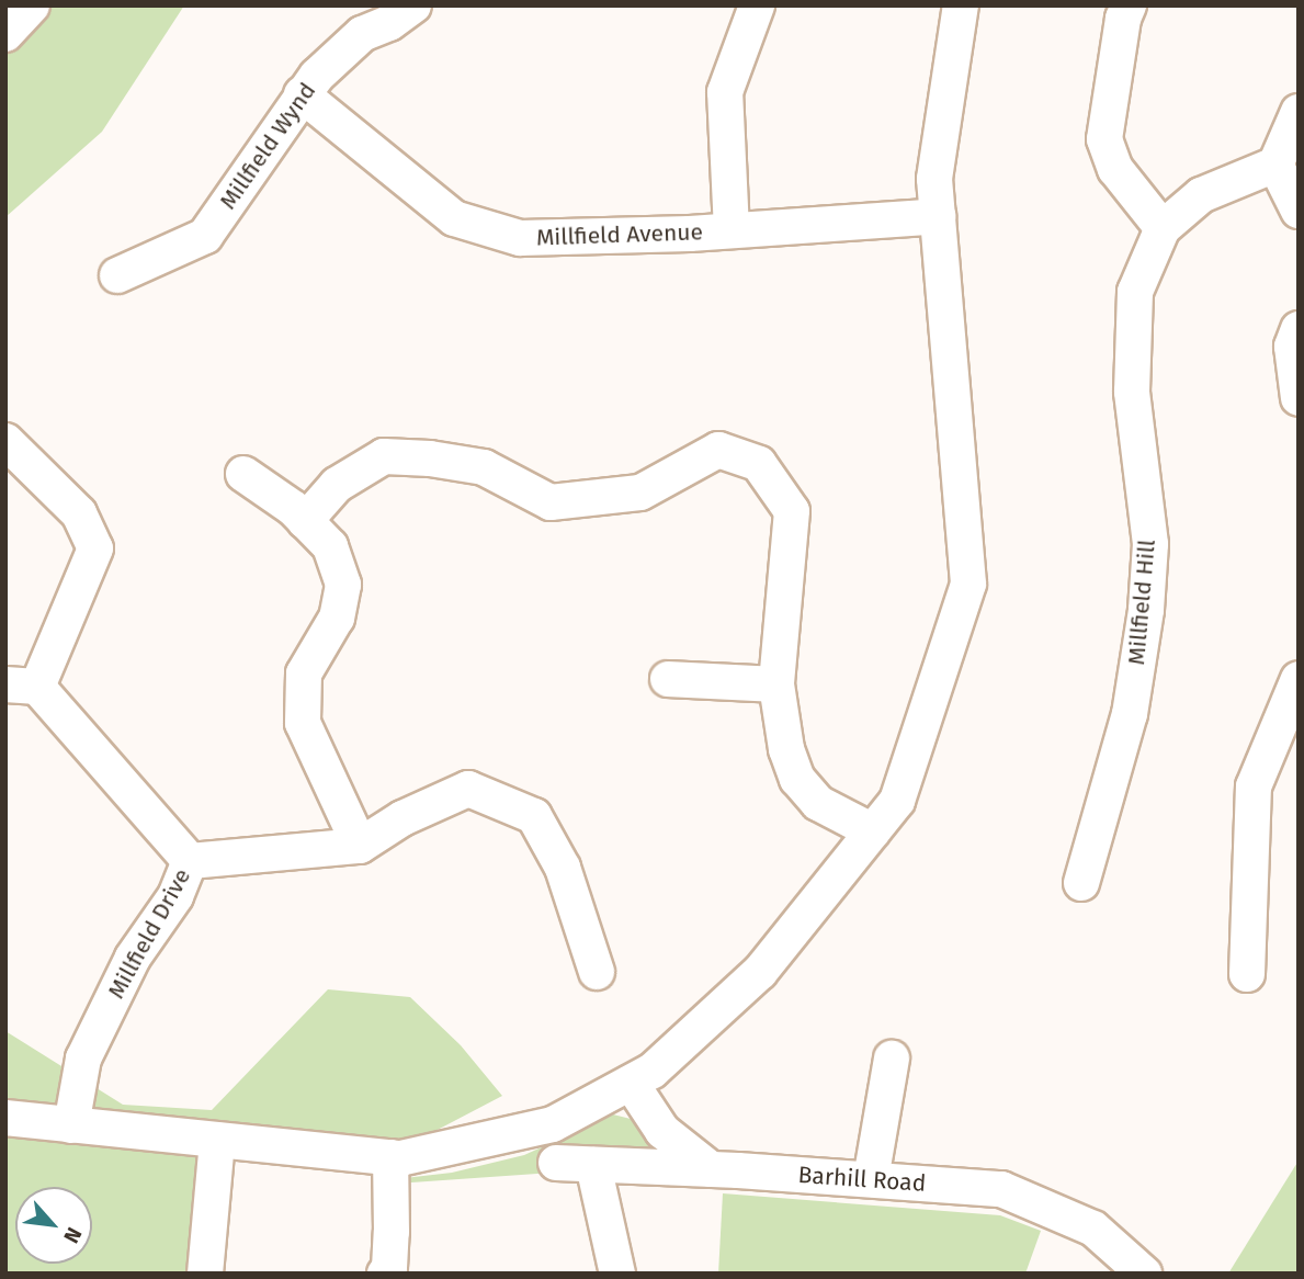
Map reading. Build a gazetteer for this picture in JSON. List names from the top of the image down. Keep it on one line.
{"streets":{"street":["Millfield Wynd","Millfield Avenue","Millfield Hill","Millfield Drive","Barhill Road"]},"crossings":[["Millfield Wynd","Millfield Avenue"]],"north":"bottom right"}
